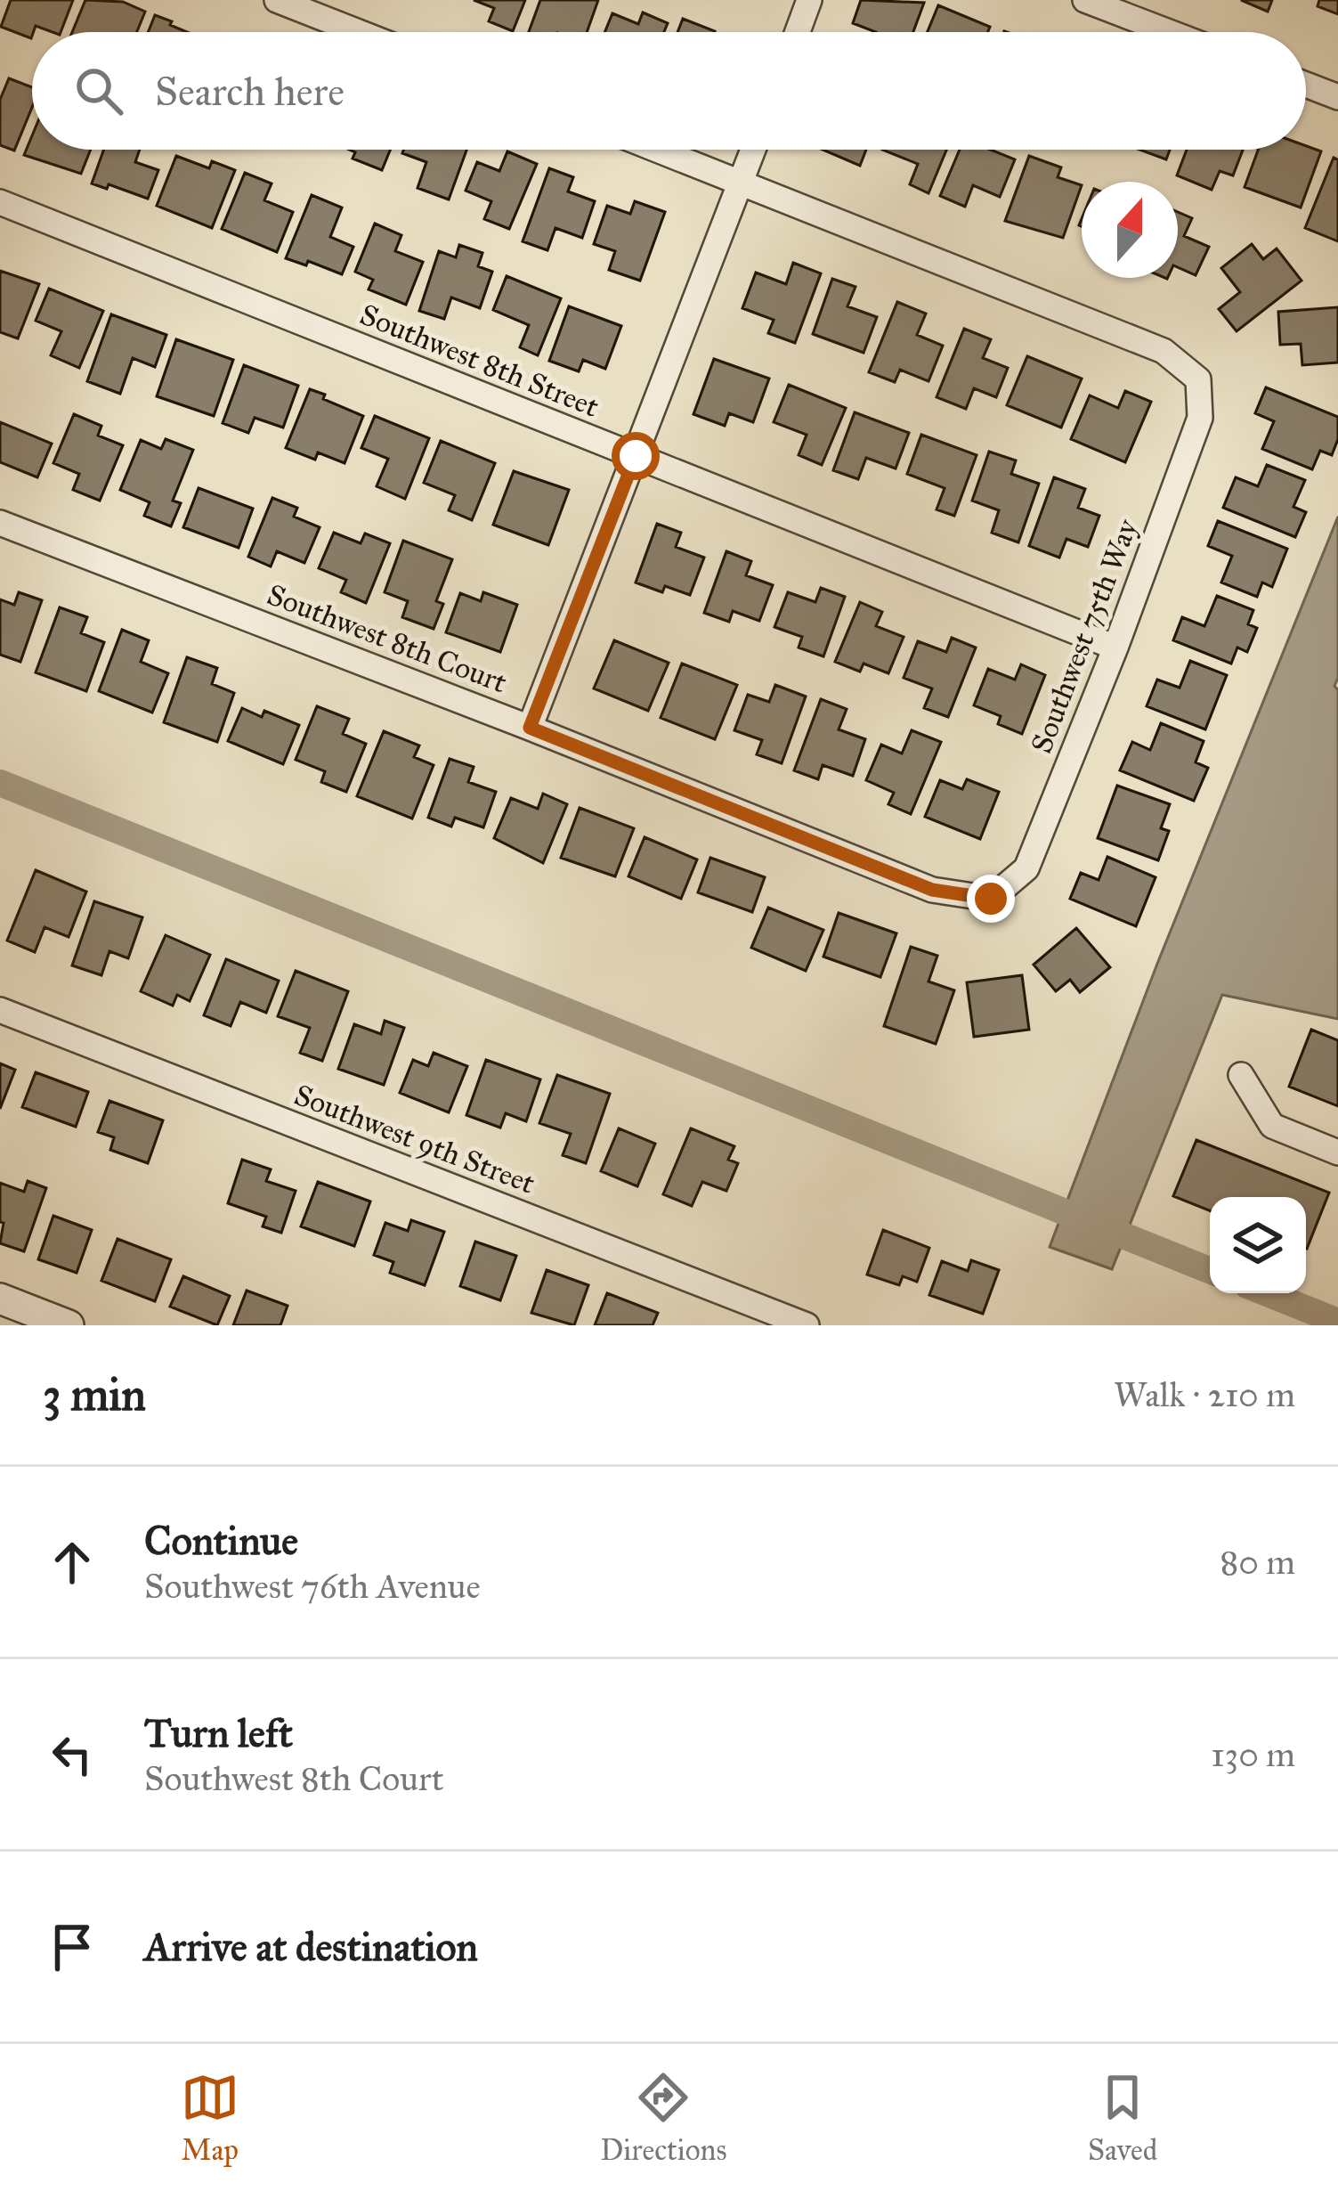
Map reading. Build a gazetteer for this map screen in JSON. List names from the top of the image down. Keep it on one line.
{"streets":{"street":["Southwest 8th Street","Southwest 75th Way","Southwest 8th Court","Southwest 9th Street"]},"crossings":[["Southwest 8th Street","Southwest 75th Way"],["Southwest 75th Way","Southwest 8th Court"]],"north":"top","page":{"search":"Search here","heading":["3 min","Walk · 210 m"],"list":[["Continue","Southwest 76th Avenue","80 m"],["Turn left","Southwest 8th Court","130 m"],"Arrive at destination"],"nav":["Map","Directions","Saved"]}}
